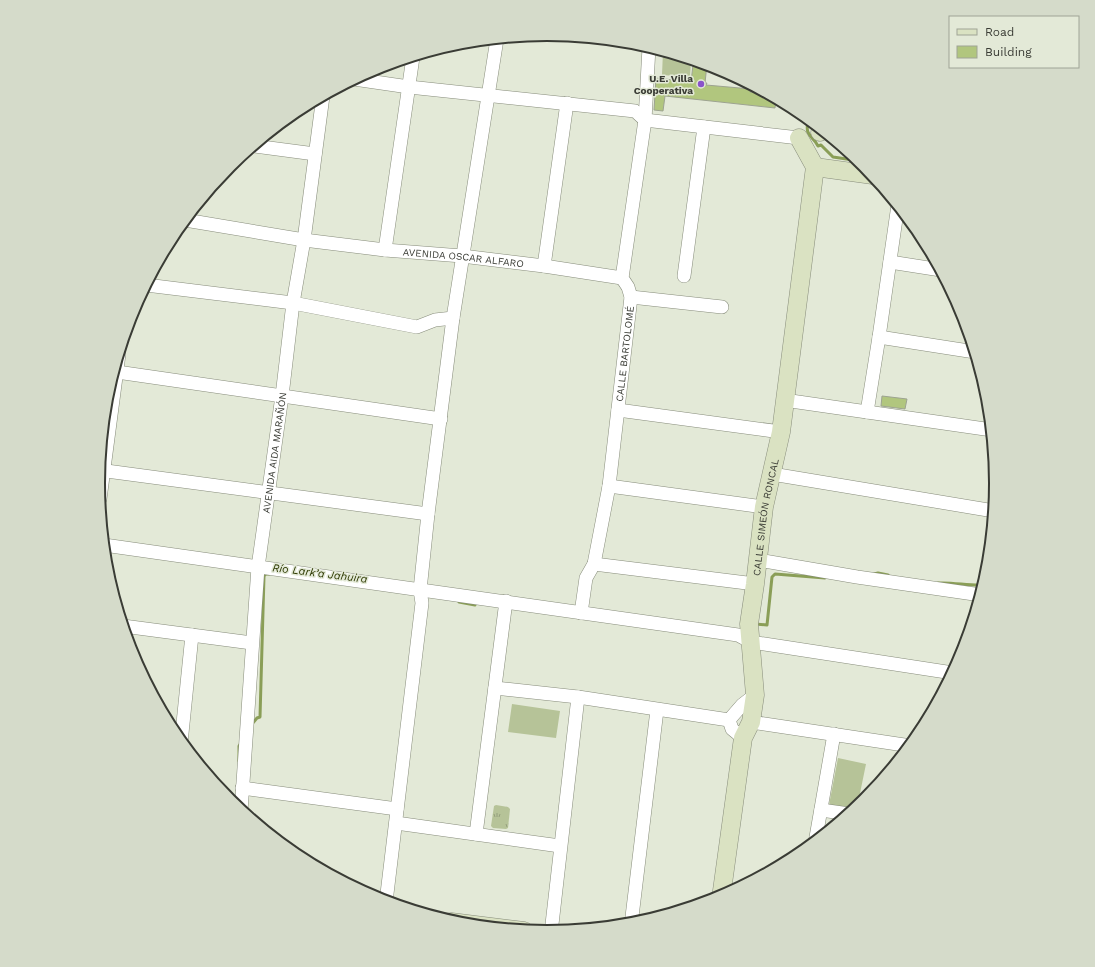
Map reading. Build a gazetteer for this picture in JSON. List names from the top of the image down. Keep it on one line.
{"streets":{"street":["AVENIDA OSCAR ALFARO","CALLE BARTOLOMÉ","AVENIDA AIDA MARAÑÓN","CALLE SIMEÓN RONCAL"]},"crossings":[["AVENIDA OSCAR ALFARO","CALLE BARTOLOMÉ"],["AVENIDA OSCAR ALFARO","AVENIDA AIDA MARAÑÓN"]],"water":["Río Lark’a Jahuira"],"places":["U.E. Villa Cooperativa"],"legend":["Road","Building"]}
